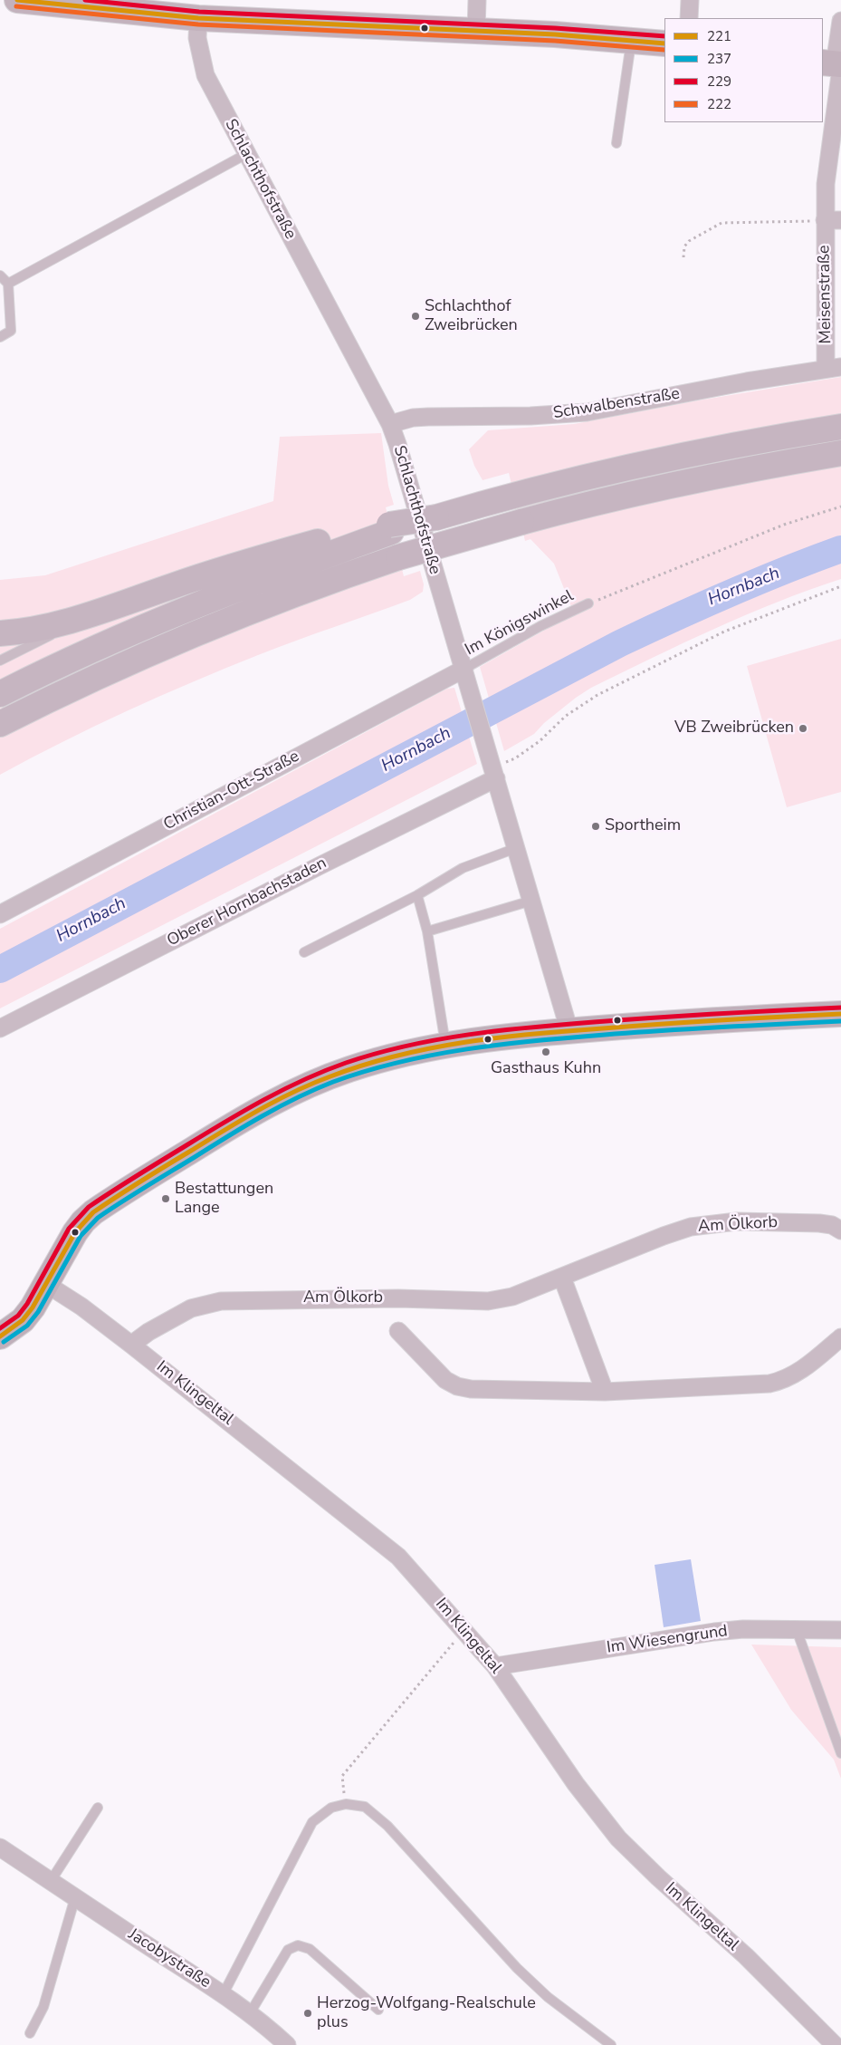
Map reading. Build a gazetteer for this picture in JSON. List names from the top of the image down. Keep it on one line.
{"streets":{"street":["Schlachthofstraße","Meisenstraße","Schwalbenstraße","Christian-Ott-Straße","Oberer Hornbachstaden","Am Ölkorb","Im Klingeltal","Im Wiesengrund","Jacobystraße"],"lane":["Im Königswinkel"]},"crossings":[["Schlachthofstraße","Schwalbenstraße"],["Schlachthofstraße","Im Königswinkel"],["Schlachthofstraße","Christian-Ott-Straße"],["Schlachthofstraße","Oberer Hornbachstaden"],["Meisenstraße","Schwalbenstraße"],["Im Königswinkel","Christian-Ott-Straße"],["Am Ölkorb","Im Klingeltal"],["Im Klingeltal","Im Wiesengrund"]],"water":["Hornbach"],"places":["Schlachthof Zweibrücken","VB Zweibrücken","Sportheim","Gasthaus Kuhn","Bestattungen Lange","Herzog-Wolfgang-Realschule plus"],"lines":["transit line 221","transit line 229","transit line 222","transit line 237"],"legend":["221","237","229","222"]}
